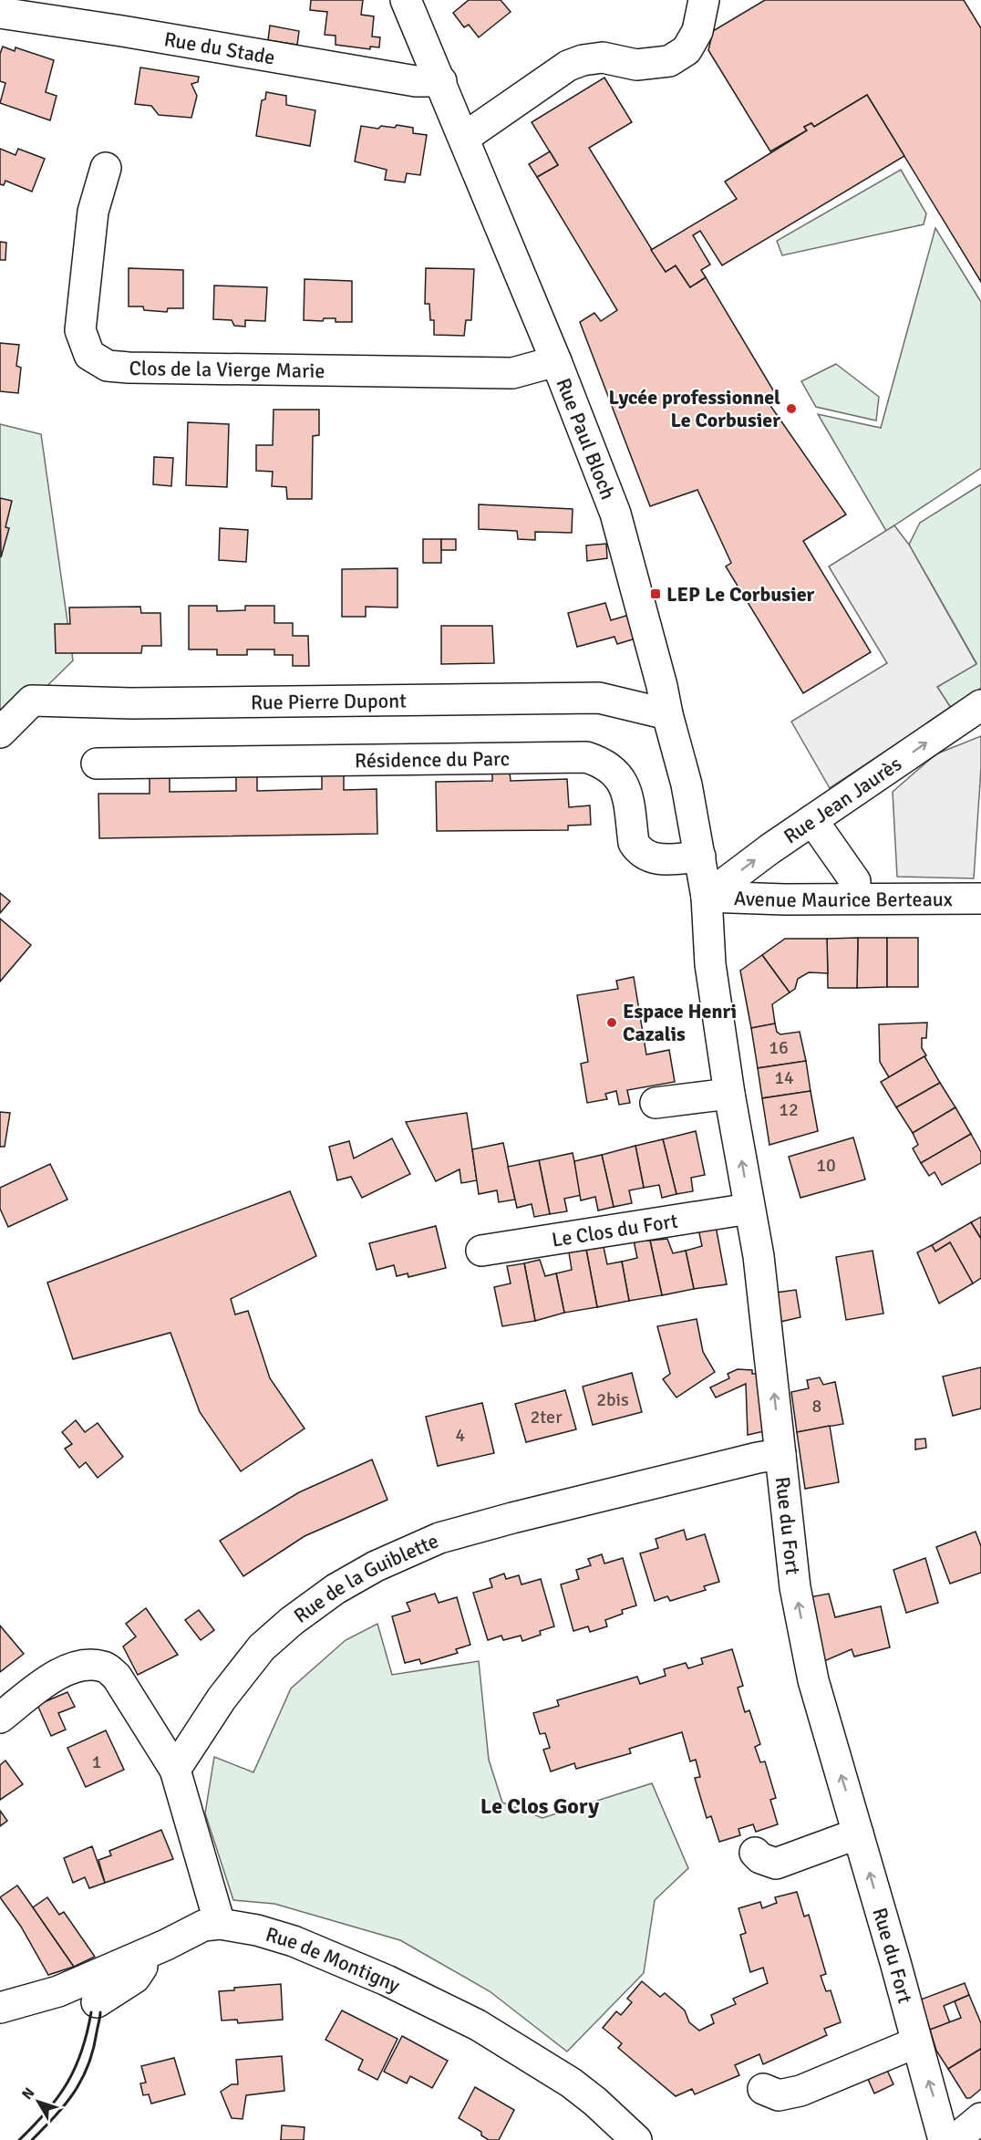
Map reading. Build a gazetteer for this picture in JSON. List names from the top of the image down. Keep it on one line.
{"streets":{"street":["Rue du Stade","Clos de la Vierge Marie","Rue Paul Bloch","Rue Pierre Dupont","Résidence du Parc","Rue Jean Jaurès","Avenue Maurice Berteaux","Le Clos du Fort","Rue du Fort","Rue de la Guiblette","Rue de Montigny"]},"crossings":[["Rue du Stade","Rue Paul Bloch"],["Clos de la Vierge Marie","Rue Paul Bloch"],["Rue Paul Bloch","Rue Pierre Dupont"],["Rue Paul Bloch","Résidence du Parc"],["Rue Paul Bloch","Rue Jean Jaurès"],["Rue Paul Bloch","Avenue Maurice Berteaux"],["Rue Paul Bloch","Rue du Fort"],["Rue Jean Jaurès","Avenue Maurice Berteaux"],["Rue Jean Jaurès","Rue du Fort"],["Avenue Maurice Berteaux","Rue du Fort"],["Le Clos du Fort","Rue du Fort"],["Rue du Fort","Rue de la Guiblette"]],"one_way":["Rue Jean Jaurès","Rue du Fort"],"districts":["Le Clos Gory"],"places":{"other":["Lycée professionnel Le Corbusier","Espace Henri Cazalis"],"transit":["LEP Le Corbusier"]},"house_numbers":["16","14","12","10","2bis","8","2ter","4","1"],"north":"top left"}
